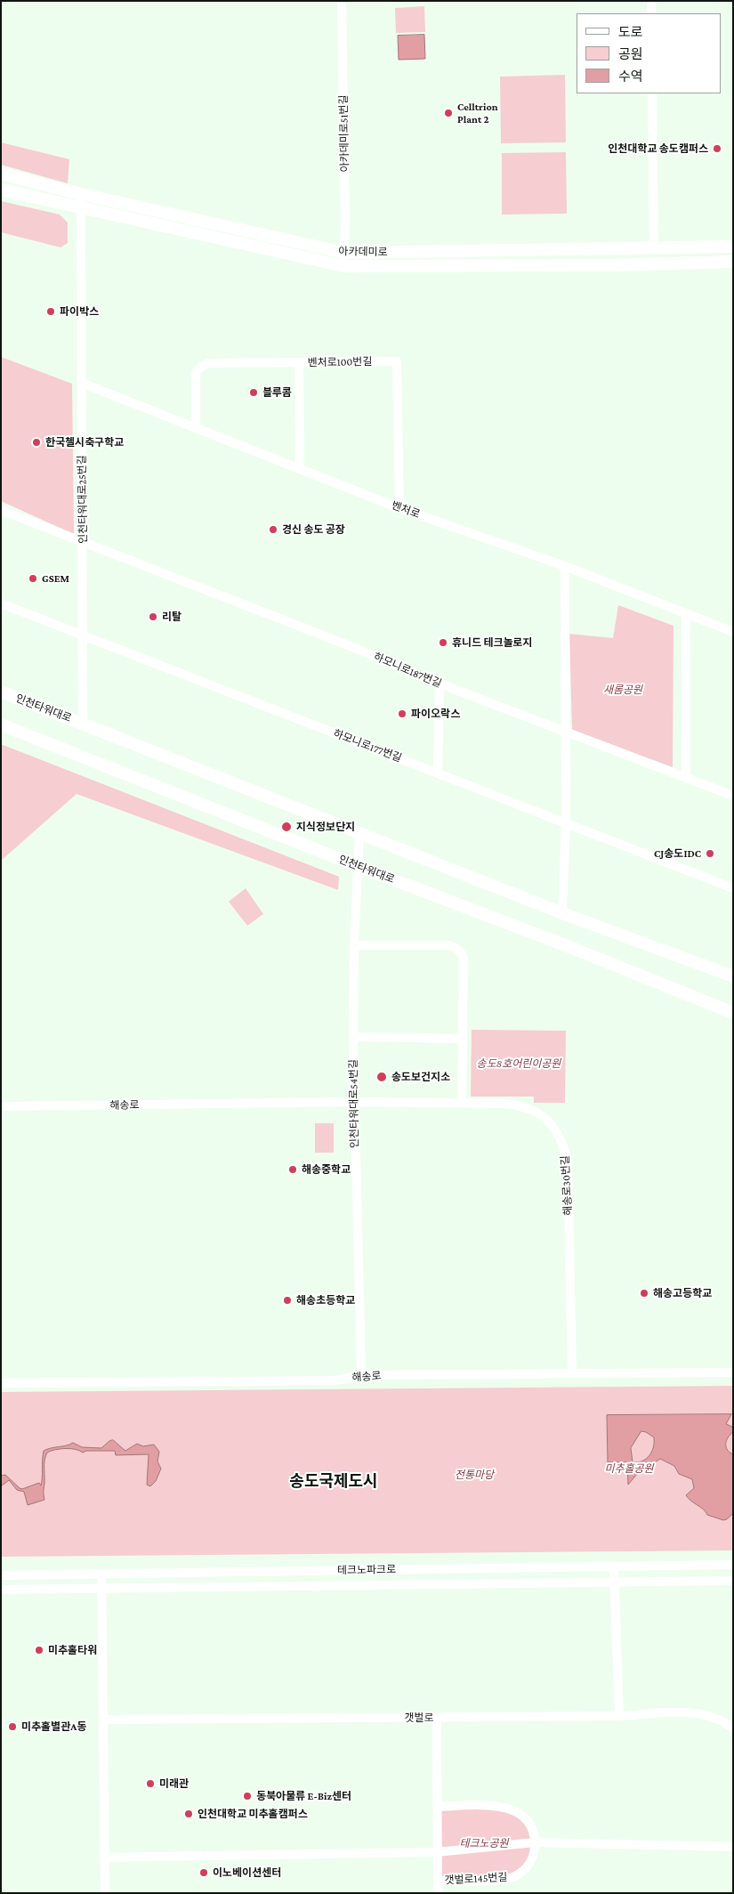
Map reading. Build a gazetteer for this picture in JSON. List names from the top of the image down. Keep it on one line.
{"streets":{"main road":["아카데미로","인천타워대로"],"street":["아카데미로51번길","벤처로100번길","인천타워대로25번길","벤처로","하모니로187번길","하모니로177번길","인천타워대로54번길","해송로","해송로30번길","테크노파크로","갯벌로","갯벌로145번길"]},"crossings":[["아카데미로51번길","아카데미로"],["아카데미로","인천타워대로25번길"],["벤처로100번길","벤처로"],["인천타워대로25번길","벤처로"],["인천타워대로25번길","하모니로187번길"],["인천타워대로25번길","인천타워대로"],["인천타워대로25번길","하모니로177번길"],["인천타워대로","인천타워대로54번길"],["인천타워대로54번길","해송로"],["인천타워대로54번길","해송로30번길"],["해송로","해송로30번길"],["갯벌로","갯벌로145번길"]],"districts":["송도국제도시"],"parks":["새롬공원","송도8호어린이공원","미추홀공원","전통마당","테크노공원"],"places":["Celltrion Plant 2","인천대학교 송도캠퍼스","파이박스","블루콤","한국첼시축구학교","경신 송도 공장","GSEM","리탈","휴니드 테크놀로지","파이오락스","지식정보단지","CJ송도IDC","송도보건지소","해송중학교","해송고등학교","해송초등학교","미추홀타워","미추홀별관A동","미래관","동북아물류 E-Biz센터","인천대학교 미추홀캠퍼스","이노베이션센터"],"legend":["도로","공원","수역"]}
